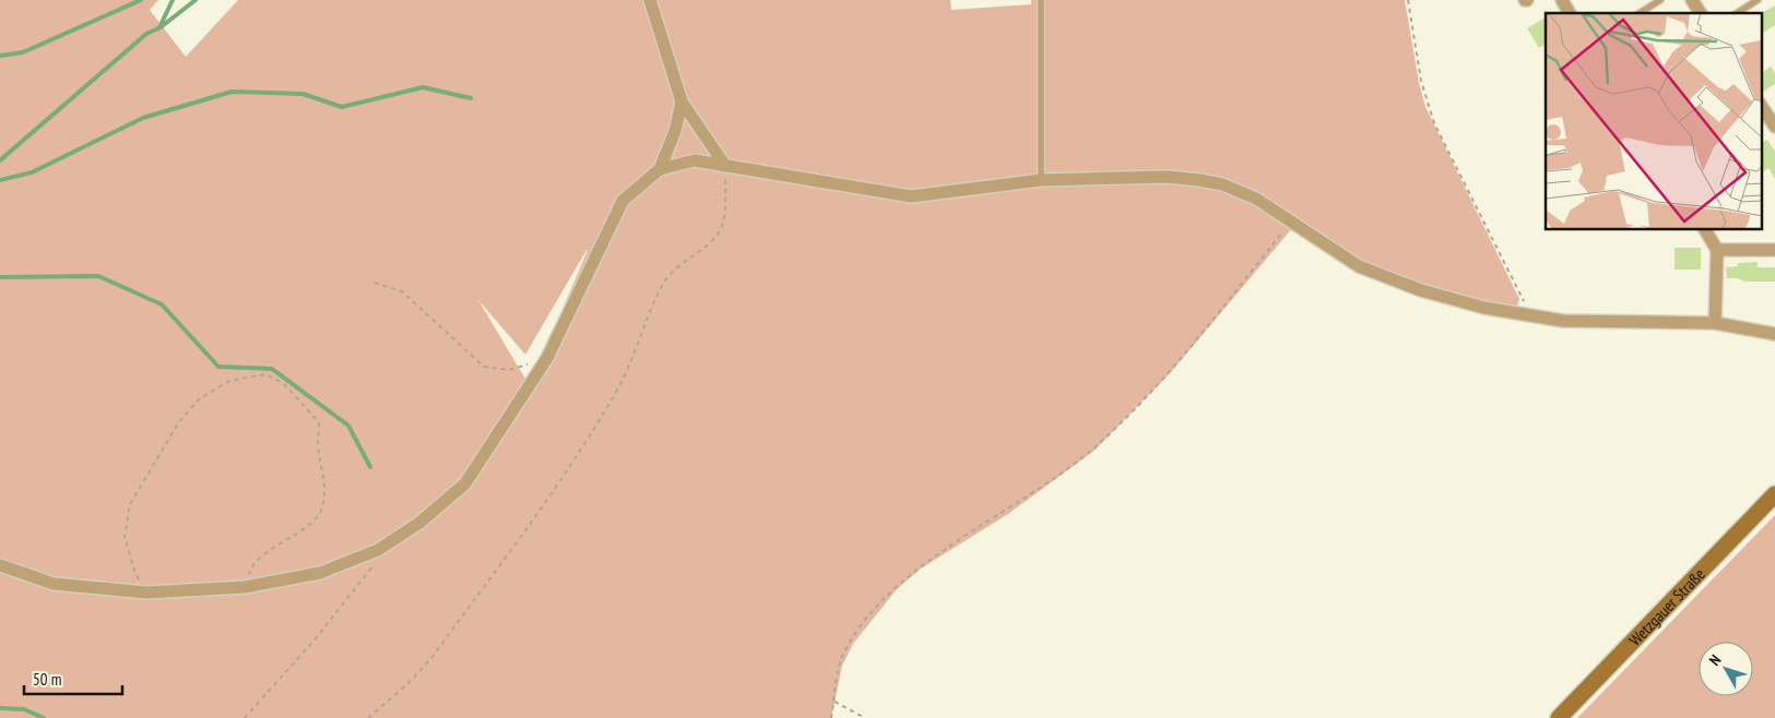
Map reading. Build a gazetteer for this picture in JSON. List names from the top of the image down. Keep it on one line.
{"streets":{"street":["Wetzgauer Straße"]},"scale_bar":"50 m","north":"top left"}
